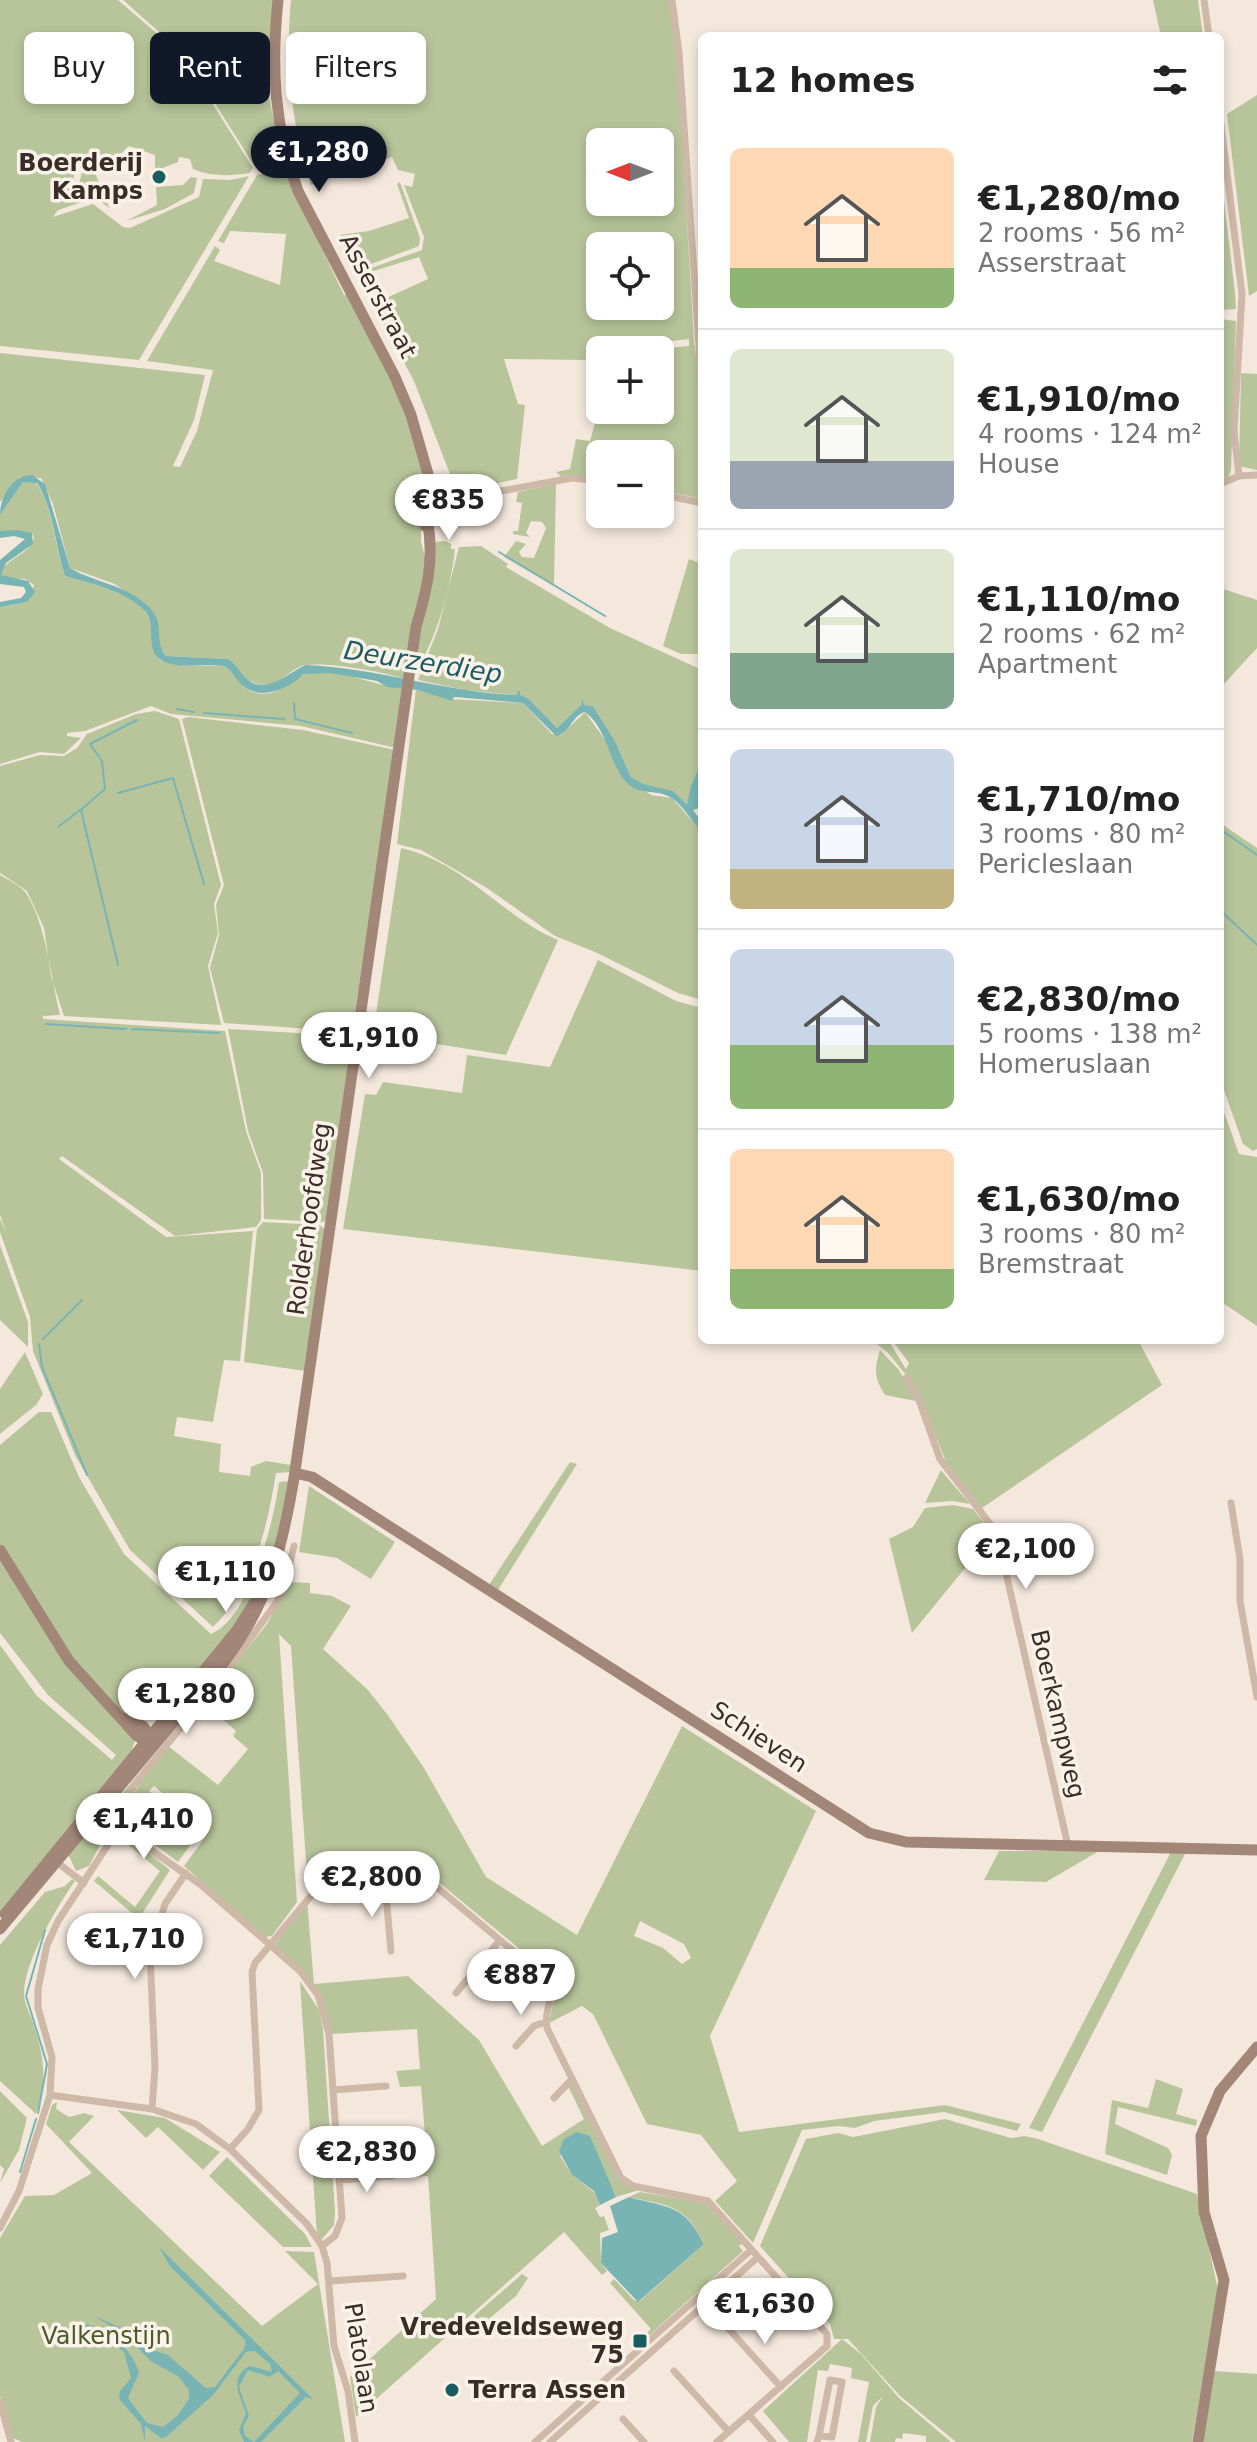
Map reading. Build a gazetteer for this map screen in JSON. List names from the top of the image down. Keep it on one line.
{"streets":{"main road":["Asserstraat","Rolderhoofdweg","Schieven"],"street":["Boerkampweg","Platolaan"]},"crossings":[["Asserstraat","Rolderhoofdweg"],["Rolderhoofdweg","Schieven"],["Boerkampweg","Schieven"]],"water":["Deurzerdiep"],"parks":["Valkenstijn"],"places":{"other":["Boerderij Kamps","Terra Assen"],"transit":["Vredeveldseweg 75"]},"north":"left","page":{"chip":["Buy","Rent","Filters"],"heading":"12 homes","price":["€1,280","€835","€1,910","€2,100","€1,110","€1,280","€1,410","€2,800","€1,710","€887","€2,830","€1,630"],"map_buttons":["+","−"],"list":[{"name":"€1,280/mo","note":"2 rooms · 56 m² · Asserstraat"},{"name":"€1,910/mo","note":"4 rooms · 124 m² · House"},{"name":"€1,110/mo","note":"2 rooms · 62 m² · Apartment"},{"name":"€1,710/mo","note":"3 rooms · 80 m² · Pericleslaan"},{"name":"€2,830/mo","note":"5 rooms · 138 m² · Homeruslaan"},{"name":"€1,630/mo","note":"3 rooms · 80 m² · Bremstraat"}]}}
